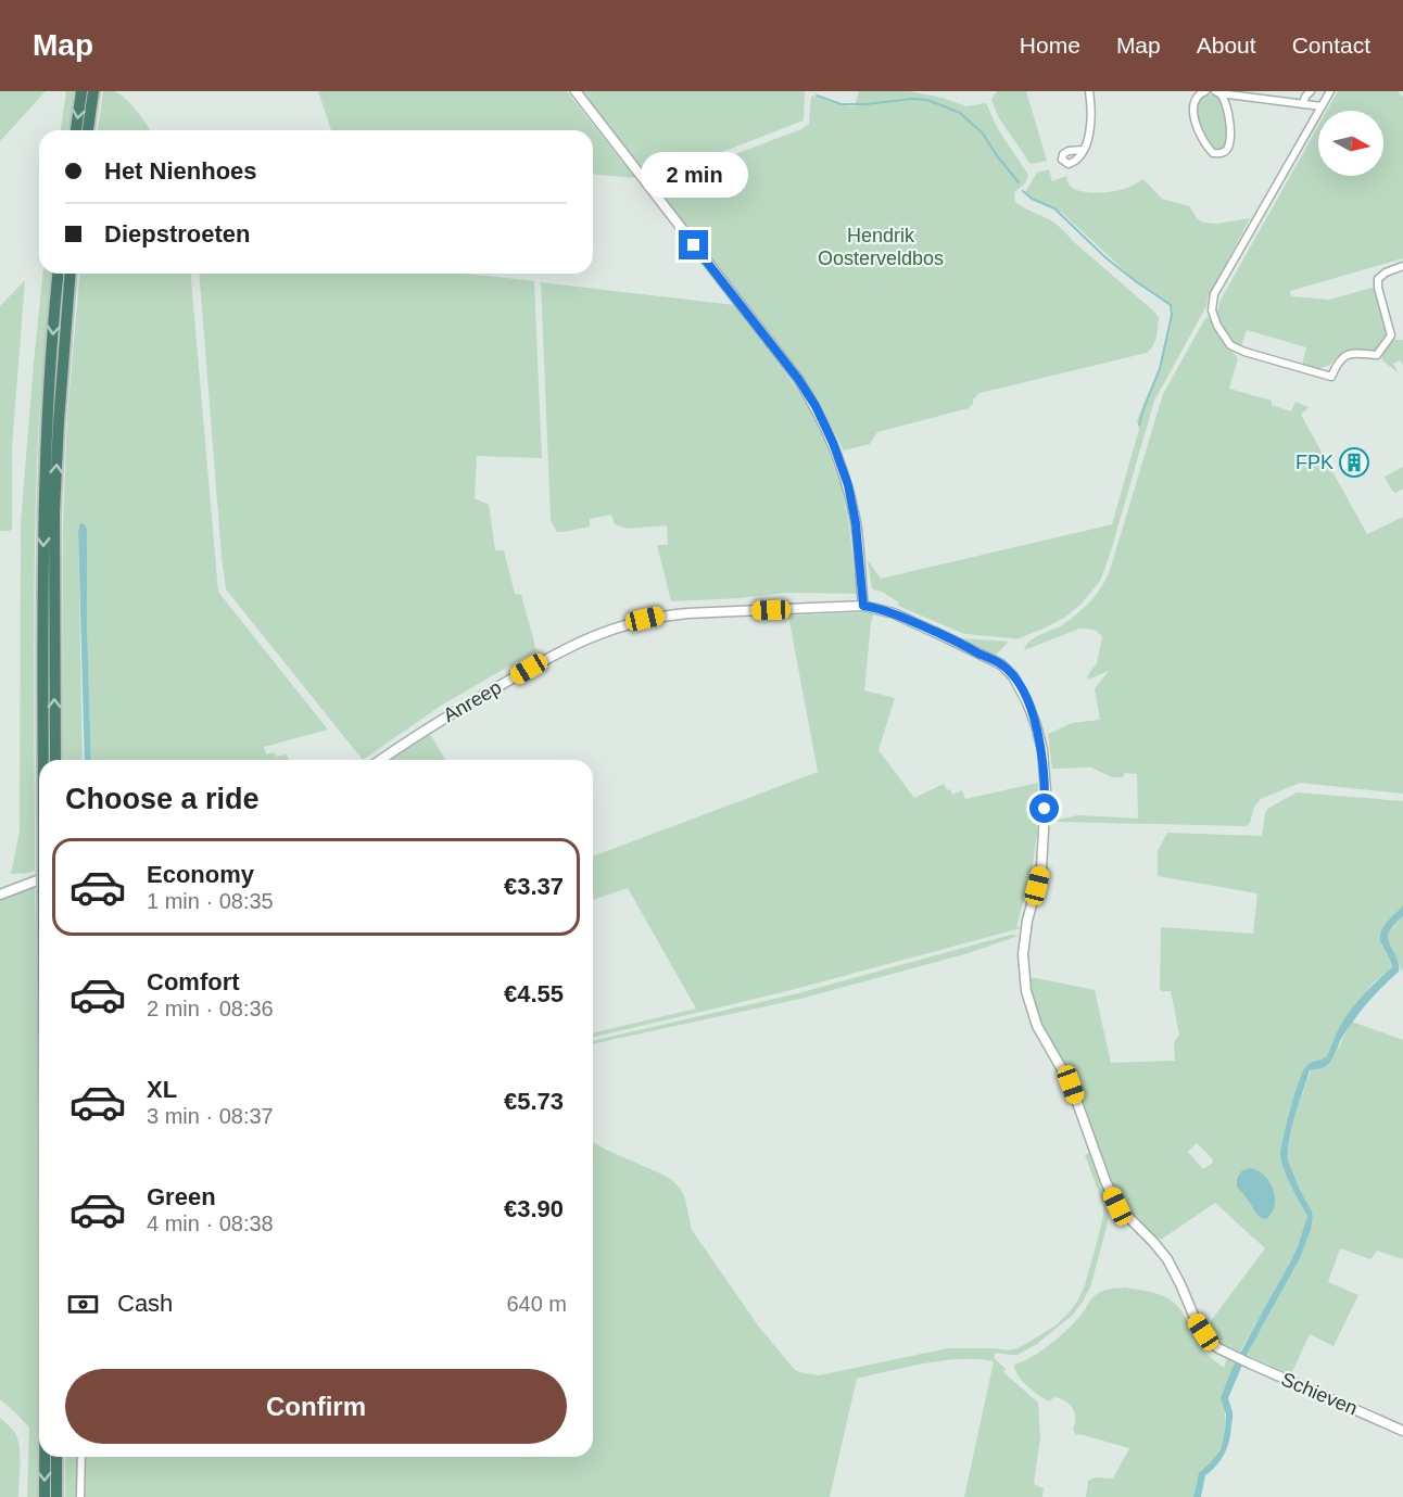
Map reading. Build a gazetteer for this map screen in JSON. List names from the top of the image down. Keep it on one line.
{"streets":{"street":["Anreep","Schieven"]},"crossings":[["Anreep","Schieven"]],"parks":["Hendrik Oosterveldbos"],"places":{"building":["FPK"]},"north":"right","page":{"header":"Map","nav":["Home","Map","About","Contact"],"banner":["Het Nienhoes","Diepstroeten"],"bubble":"2 min","heading":"Choose a ride","list":[{"name":"Economy","note":"1 min · 08:35","value":"€3.37"},{"name":"Comfort","note":"2 min · 08:36","value":"€4.55"},{"name":"XL","note":"3 min · 08:37","value":"€5.73"},{"name":"Green","note":"4 min · 08:38","value":"€3.90"}],"pay":["Cash","640 m"],"buttons":"Confirm"}}
